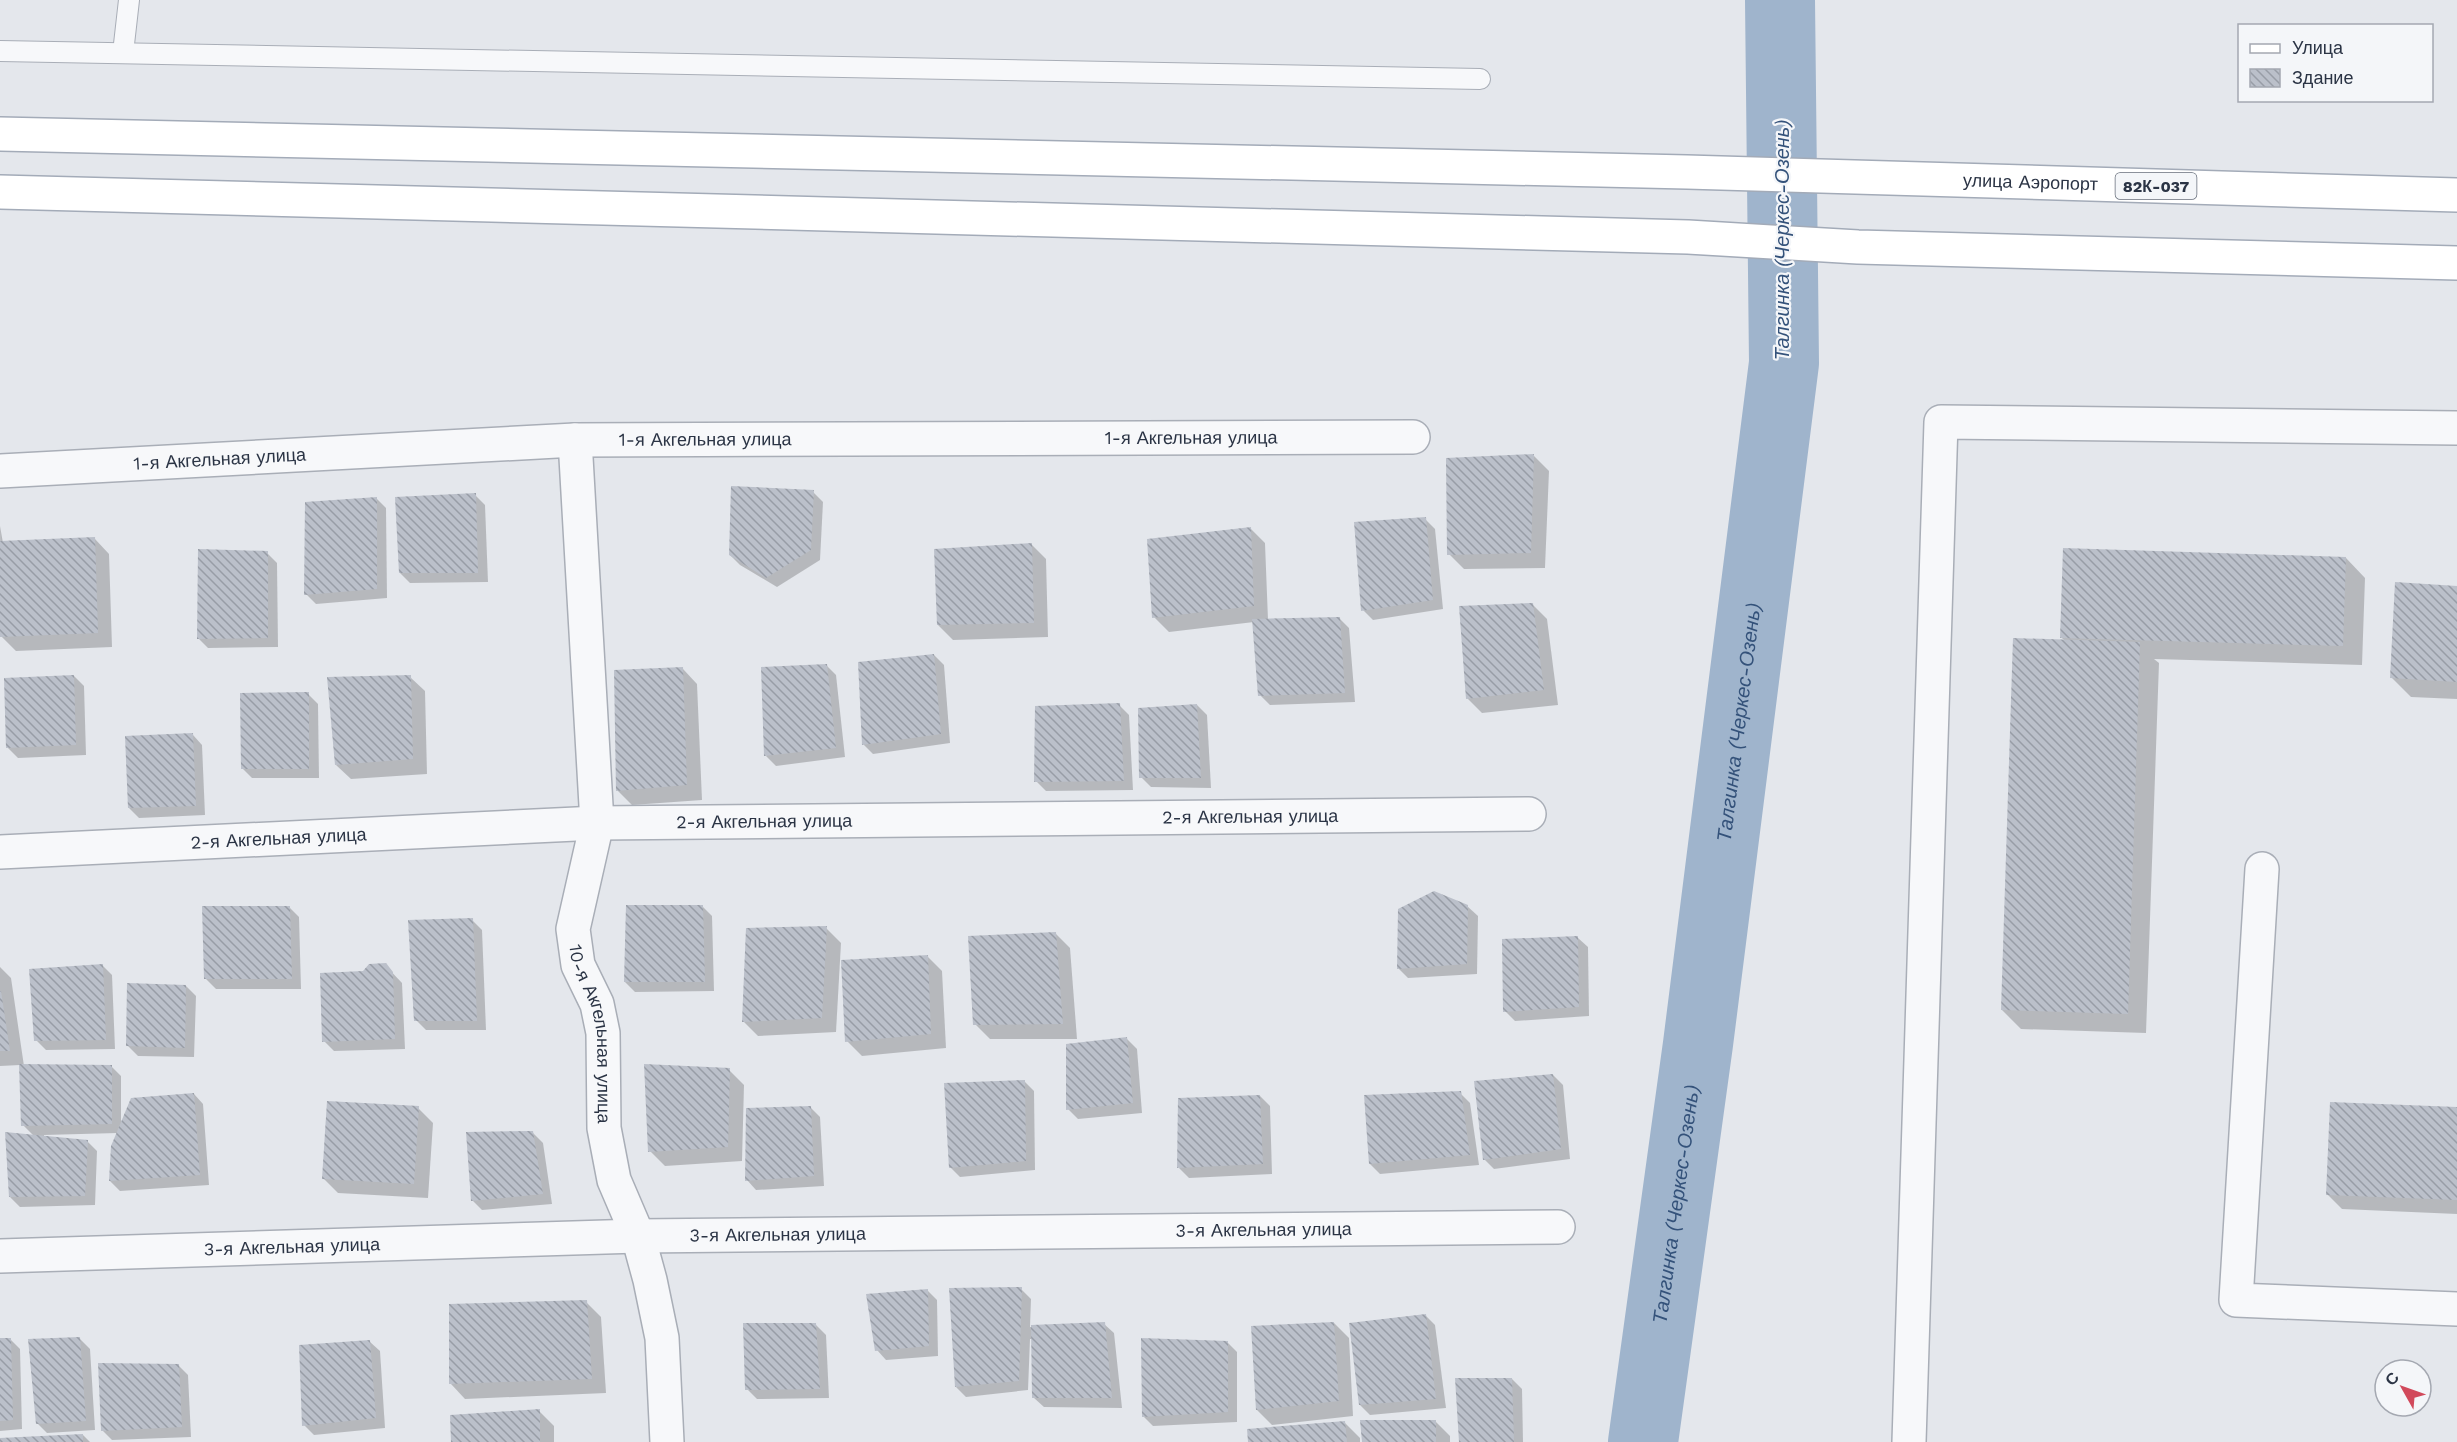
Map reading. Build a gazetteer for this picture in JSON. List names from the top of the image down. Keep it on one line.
{"streets":{"main road":["улица Аэропорт","82К-037"],"street":["1-я Акгельная улица","2-я Акгельная улица","10-я Акгельная улица","3-я Акгельная улица"]},"crossings":[["1-я Акгельная улица","10-я Акгельная улица"],["2-я Акгельная улица","10-я Акгельная улица"],["10-я Акгельная улица","3-я Акгельная улица"]],"water":["Талгинка (Черкес-Озень)"],"legend":["Улица","Здание"],"north":"top left"}
